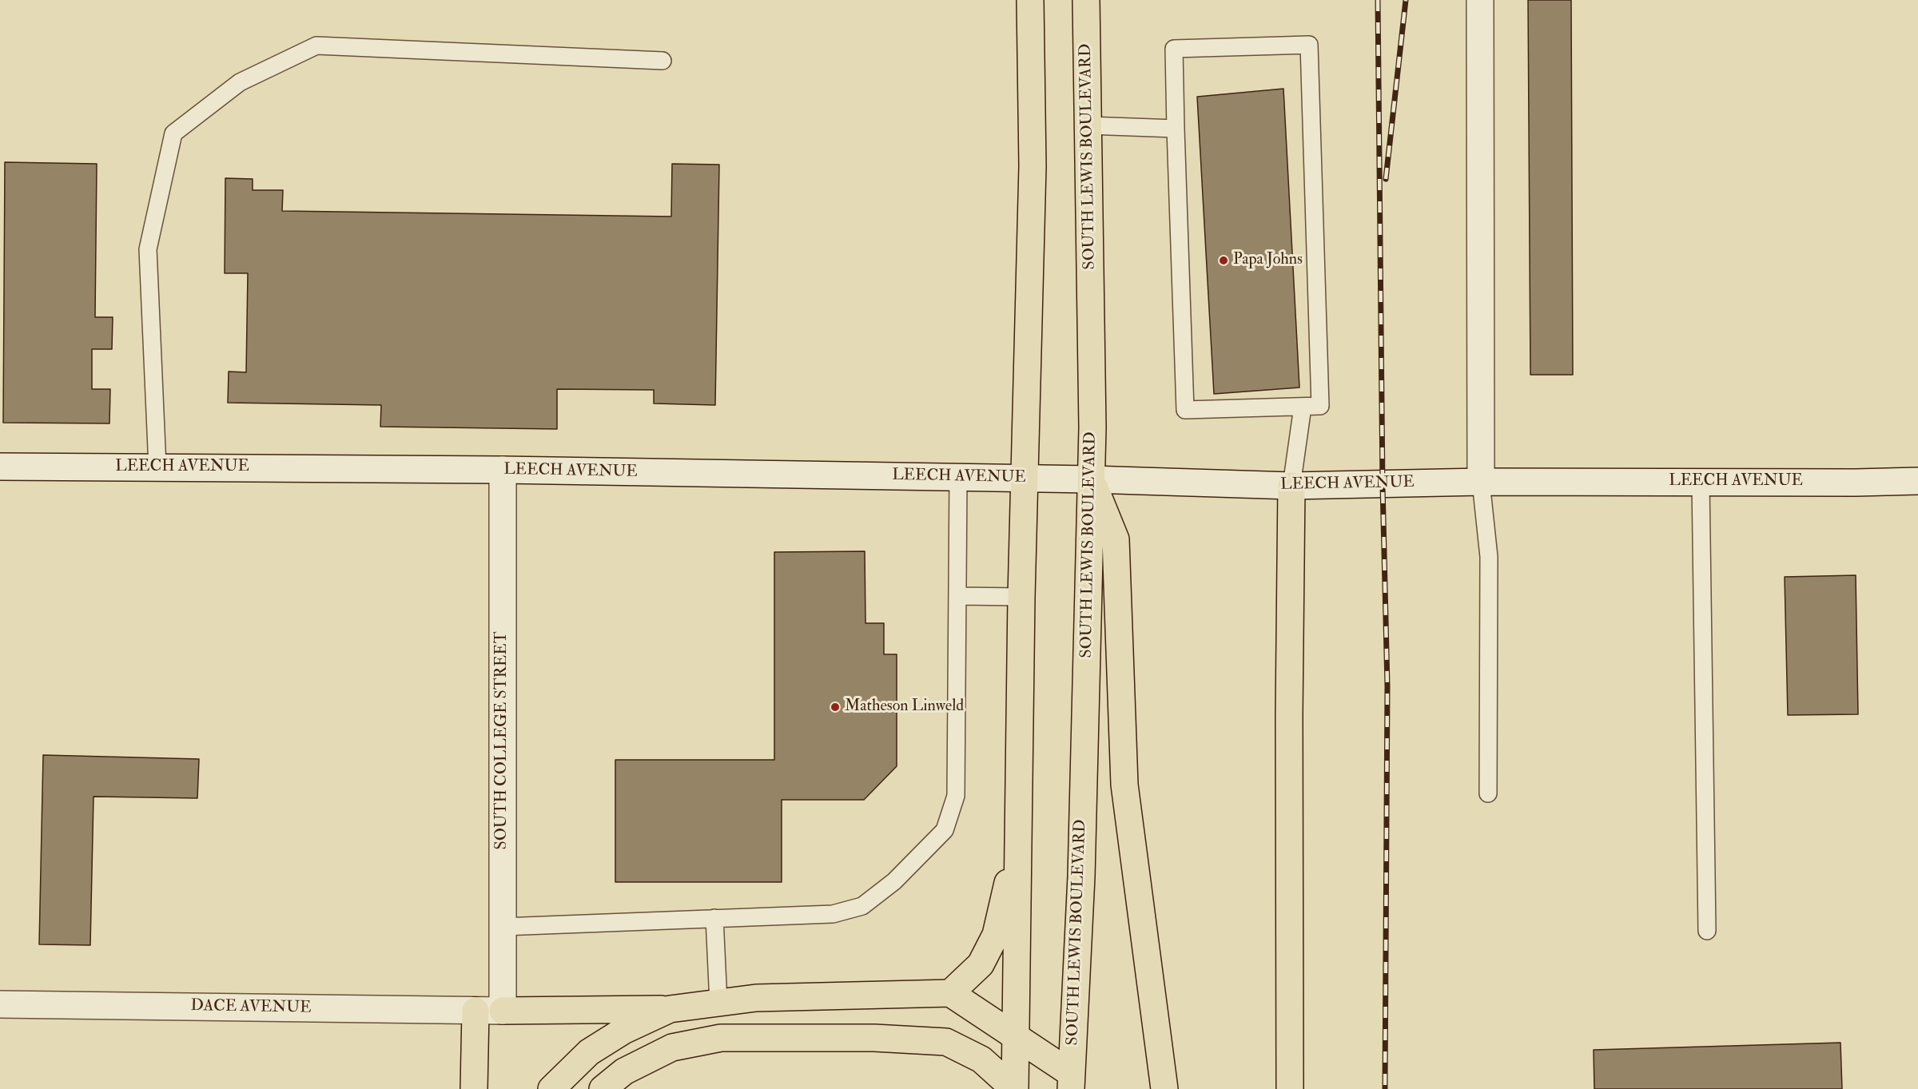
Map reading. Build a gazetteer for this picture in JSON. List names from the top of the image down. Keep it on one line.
{"streets":{"main road":["SOUTH LEWIS BOULEVARD"],"street":["LEECH AVENUE","SOUTH COLLEGE STREET","DACE AVENUE"]},"crossings":[["SOUTH LEWIS BOULEVARD","LEECH AVENUE"],["LEECH AVENUE","SOUTH COLLEGE STREET"],["SOUTH COLLEGE STREET","DACE AVENUE"]],"places":["Papa Johns","Matheson Linweld"]}
